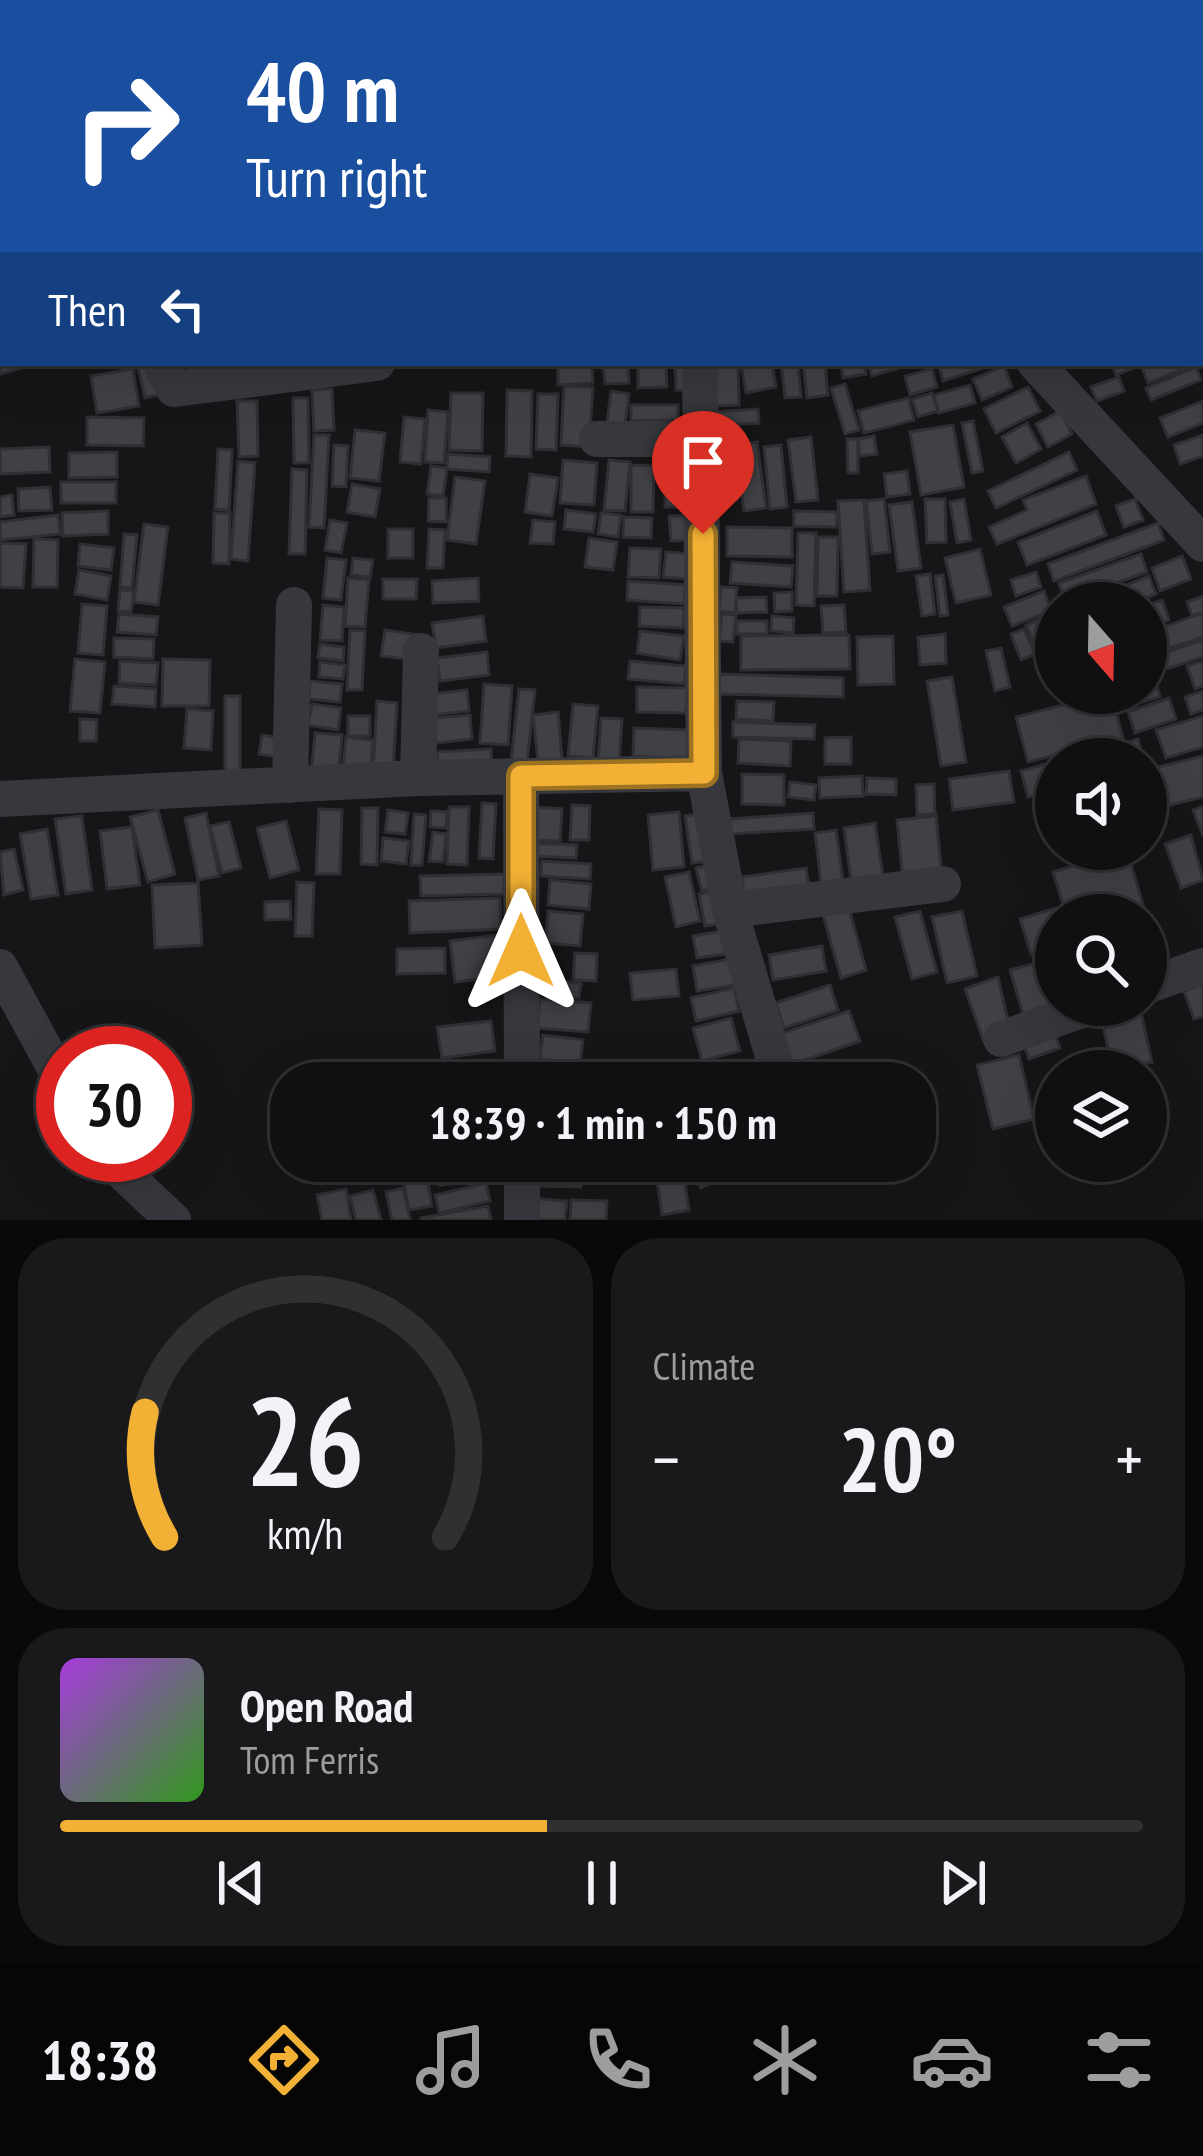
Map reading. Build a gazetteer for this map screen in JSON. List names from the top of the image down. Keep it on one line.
{"north":"bottom","page":{"turn":["40 m","Turn right"],"then":"Then","limit":"30","trip":"18:39 · 1 min · 150 m","tile":"Climate","heat":["−","20°","+"],"song":["Open Road","Tom Ferris"],"tabs":"18:38","gauge":["26","km/h"]}}
